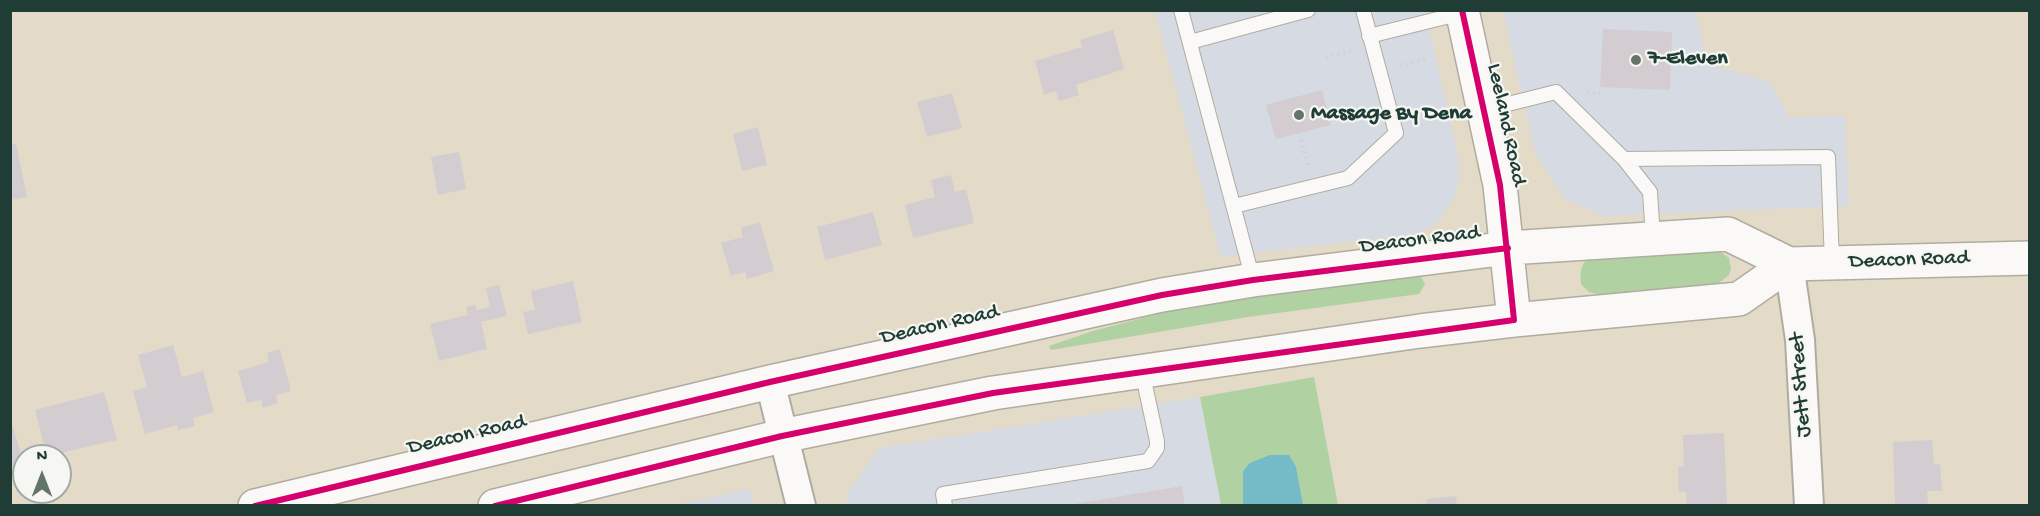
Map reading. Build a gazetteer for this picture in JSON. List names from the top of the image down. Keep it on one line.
{"streets":{"main road":["Leeland Road","Deacon Road"],"street":["Jett Street"]},"crossings":[["Leeland Road","Deacon Road"],["Deacon Road","Jett Street"]],"places":["7-Eleven","Massage By Dena"],"north":"top"}
